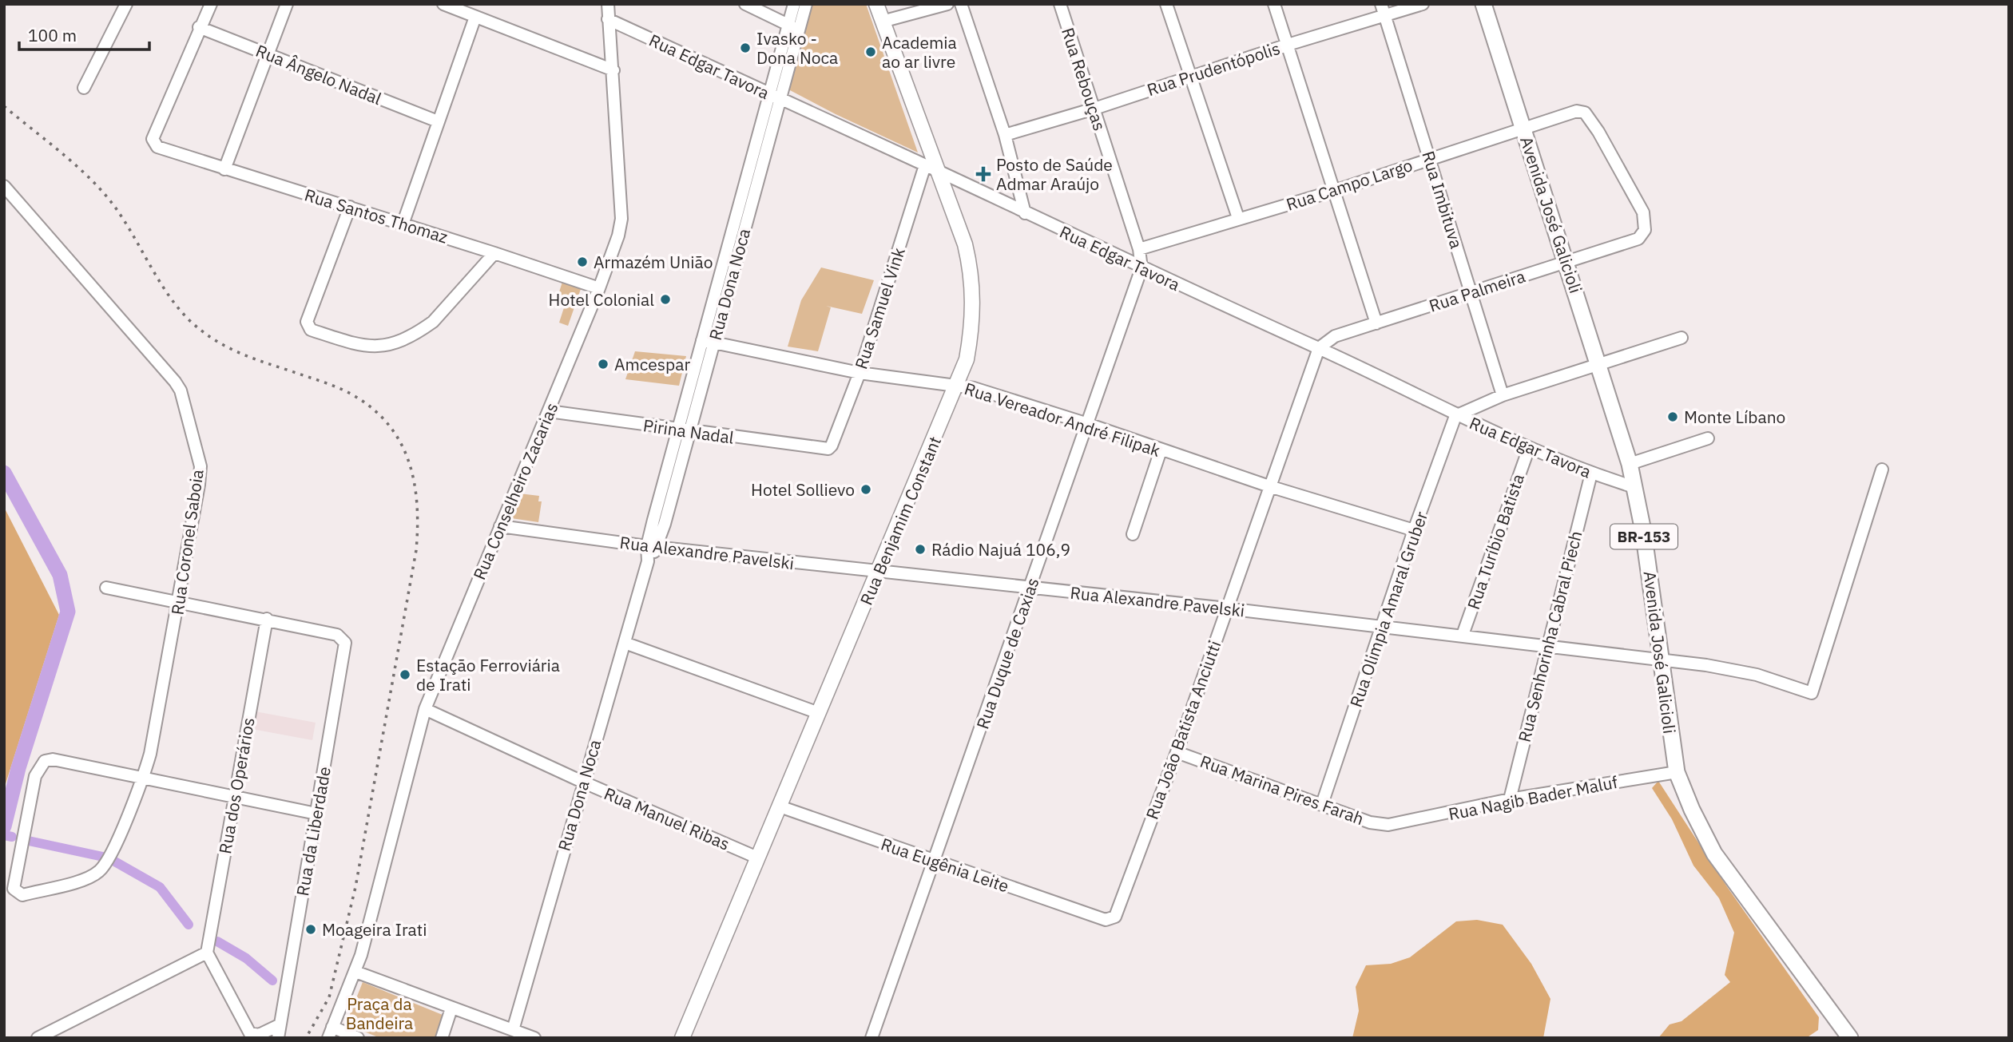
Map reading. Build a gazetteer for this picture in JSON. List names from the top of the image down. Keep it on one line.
{"streets":{"highway":["Avenida José Galicioli","BR-153"],"main road":["Rua Benjamim Constant"],"street":["Rua Edgar Tavora","Rua Prudentópolis","Rua Ângelo Nadal","Rua Rebouças","Rua Campo Largo","Rua Imbituva","Rua Santos Thomaz","Rua Dona Noca","Rua Palmeira","Rua Samuel Vink","Rua Vereador André Filipak","Pirina Nadal","Rua Conselheiro Zacarias","Rua Turíbio Batista","Rua Coronel Saboia","Rua Alexandre Pavelski","Rua Olimpia Amaral Gruber","Rua Senhorinha Cabral Piech","Rua Duque de Caxias","Rua João Batista Anciutti","Rua dos Operários","Rua Marina Pires Farah","Rua Nagib Bader Maluf","Rua Manuel Ribas","Rua da Liberdade","Rua Eugênia Leite"]},"crossings":[["Rua Edgar Tavora","Avenida José Galicioli"],["Rua Edgar Tavora","Rua Dona Noca"],["Rua Edgar Tavora","Rua Palmeira"],["Rua Edgar Tavora","Rua Samuel Vink"],["Rua Edgar Tavora","Rua Conselheiro Zacarias"],["Rua Edgar Tavora","Rua Benjamim Constant"],["Rua Edgar Tavora","Rua Turíbio Batista"],["Rua Edgar Tavora","Rua Olimpia Amaral Gruber"],["Rua Edgar Tavora","Rua Senhorinha Cabral Piech"],["Rua Edgar Tavora","Rua Duque de Caxias"],["Rua Edgar Tavora","Rua João Batista Anciutti"],["Rua Prudentópolis","Rua Rebouças"],["Rua Prudentópolis","Rua Imbituva"],["Rua Ângelo Nadal","Rua Santos Thomaz"],["Rua Rebouças","Rua Campo Largo"],["Rua Campo Largo","Rua Imbituva"],["Rua Campo Largo","Avenida José Galicioli"],["Rua Campo Largo","Rua Palmeira"],["Rua Imbituva","Rua Palmeira"],["Avenida José Galicioli","Rua Palmeira"],["Avenida José Galicioli","Rua Alexandre Pavelski"],["Avenida José Galicioli","Rua Nagib Bader Maluf"],["Rua Santos Thomaz","Rua Conselheiro Zacarias"],["Rua Dona Noca","Rua Vereador André Filipak"],["Rua Dona Noca","Pirina Nadal"],["Rua Dona Noca","Rua Alexandre Pavelski"],["Rua Dona Noca","Rua Manuel Ribas"],["Rua Palmeira","Rua João Batista Anciutti"],["Rua Samuel Vink","Rua Vereador André Filipak"],["Rua Samuel Vink","Pirina Nadal"],["Rua Samuel Vink","Rua Benjamim Constant"],["Rua Vereador André Filipak","Rua Benjamim Constant"],["Rua Vereador André Filipak","Rua Olimpia Amaral Gruber"],["Rua Vereador André Filipak","Rua Duque de Caxias"],["Rua Vereador André Filipak","Rua João Batista Anciutti"],["Pirina Nadal","Rua Conselheiro Zacarias"],["Rua Conselheiro Zacarias","Rua Alexandre Pavelski"],["Rua Conselheiro Zacarias","Rua Manuel Ribas"],["Rua Benjamim Constant","Rua Alexandre Pavelski"],["Rua Benjamim Constant","Rua Manuel Ribas"],["Rua Benjamim Constant","Rua Eugênia Leite"],["Rua Turíbio Batista","Rua Alexandre Pavelski"],["Rua Alexandre Pavelski","Rua Olimpia Amaral Gruber"],["Rua Alexandre Pavelski","Rua Senhorinha Cabral Piech"],["Rua Alexandre Pavelski","Rua Duque de Caxias"],["Rua Alexandre Pavelski","Rua João Batista Anciutti"],["Rua Olimpia Amaral Gruber","Rua Marina Pires Farah"],["Rua Senhorinha Cabral Piech","Rua Nagib Bader Maluf"],["Rua Duque de Caxias","Rua Eugênia Leite"],["Rua João Batista Anciutti","Rua Marina Pires Farah"],["Rua João Batista Anciutti","Rua Eugênia Leite"],["Rua dos Operários","Rua da Liberdade"],["Rua Marina Pires Farah","Rua Nagib Bader Maluf"]],"parks":["Praça da Bandeira"],"places":{"other":["Ivasko - Dona Noca","Academia ao ar livre","Armazém União","Hotel Colonial","Amcespar","Monte Líbano","Hotel Sollievo","Rádio Najuá 106,9","Estação Ferroviária de Irati","Moageira Irati"],"health":["Posto de Saúde Admar Araújo"]},"scale_bar":"100 m"}
